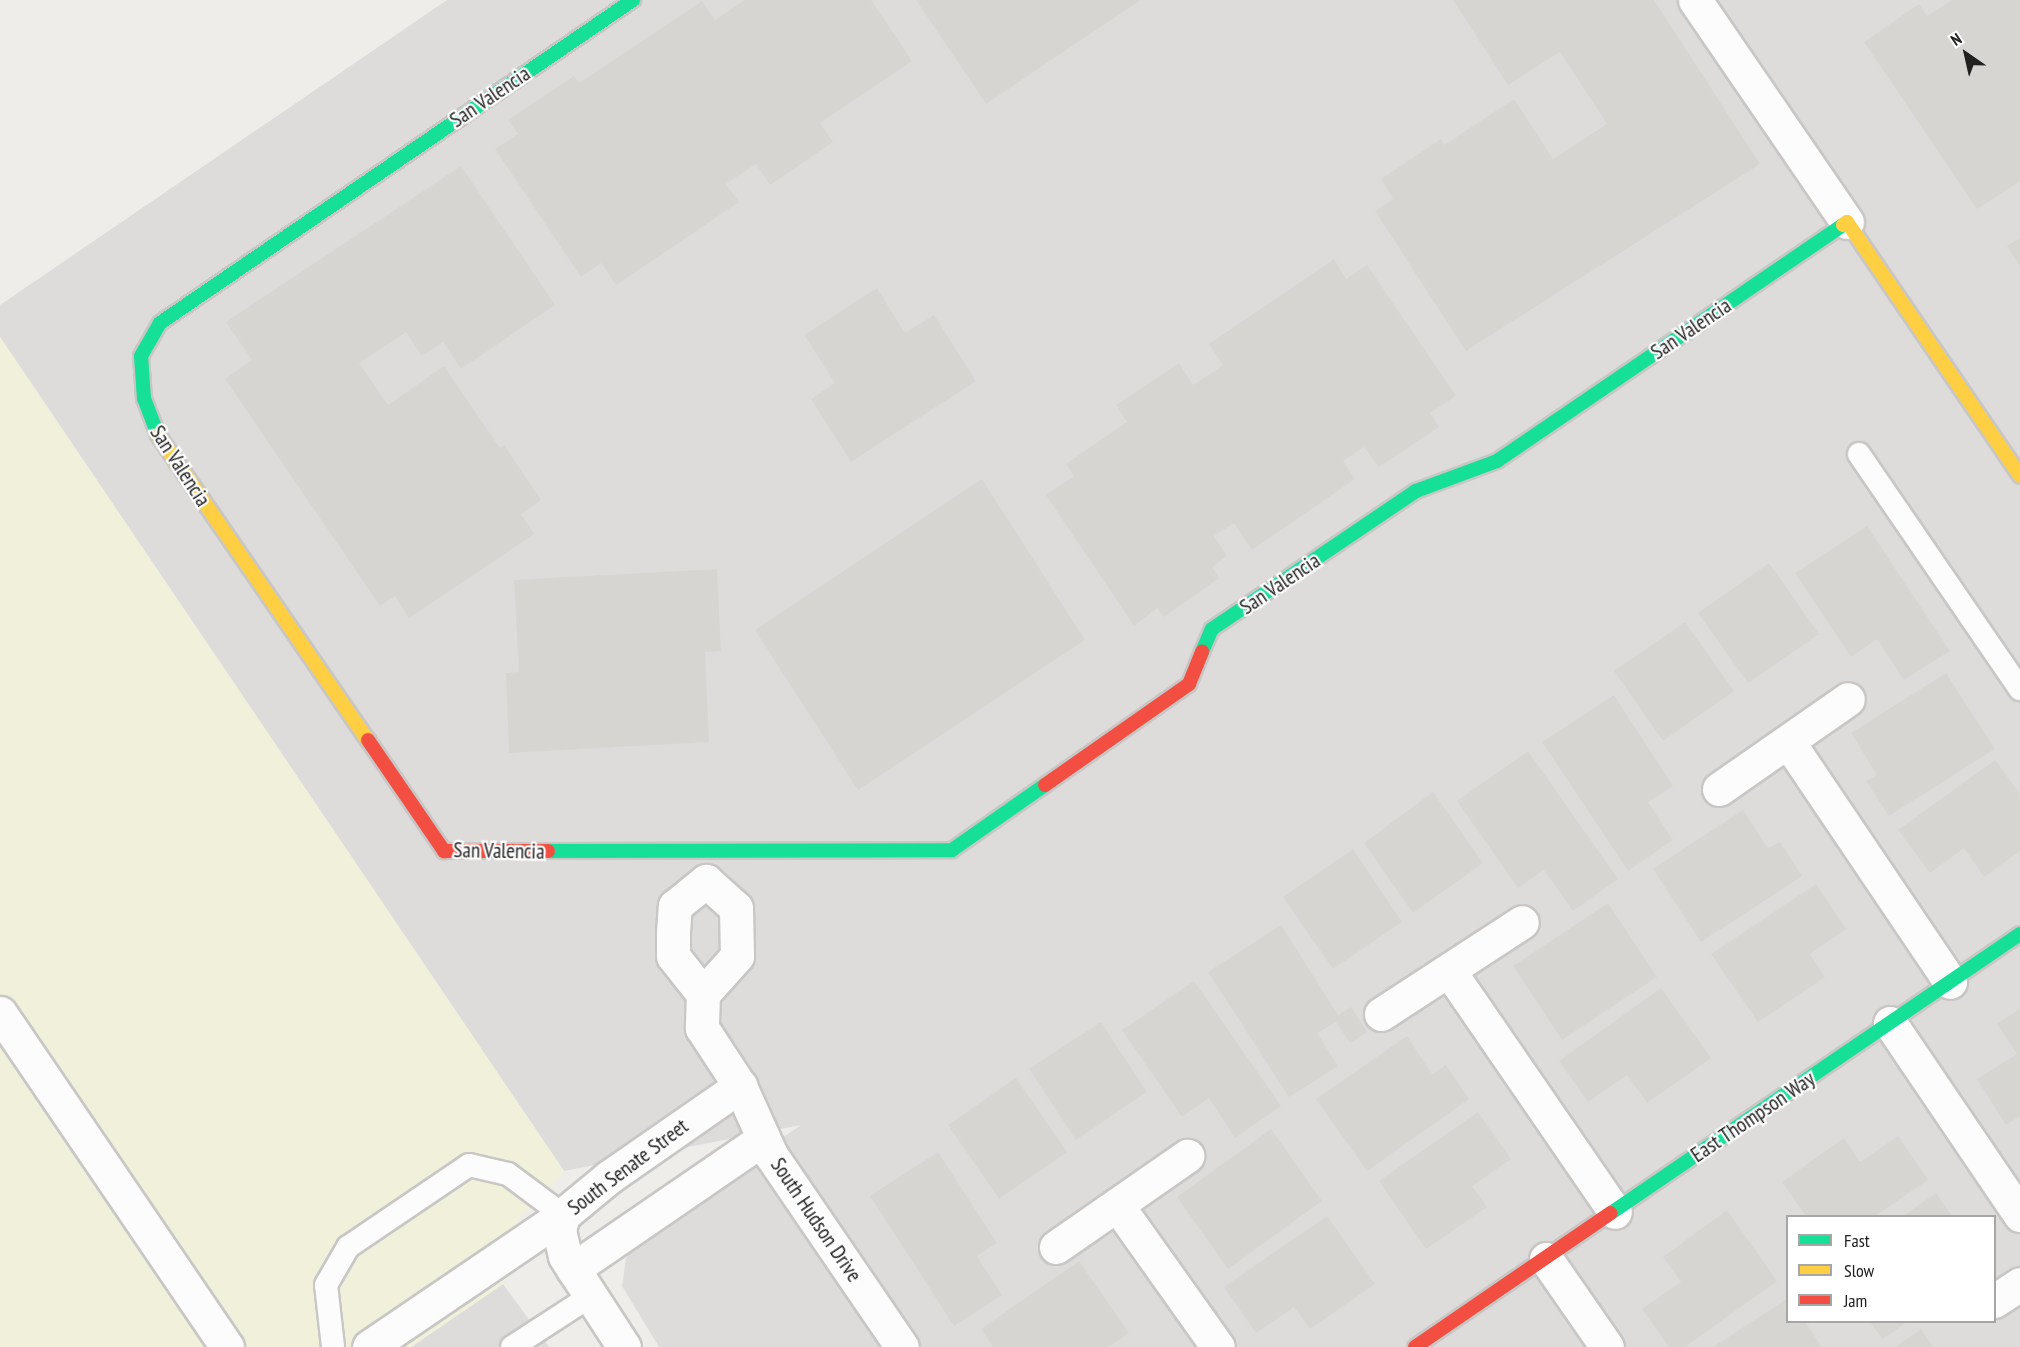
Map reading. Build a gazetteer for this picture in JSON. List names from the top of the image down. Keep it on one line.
{"streets":{"street":["San Valencia","East Thompson Way","South Senate Street","South Hudson Drive"]},"crossings":[["South Senate Street","South Hudson Drive"]],"legend":["Fast","Slow","Jam"],"north":"top left"}
